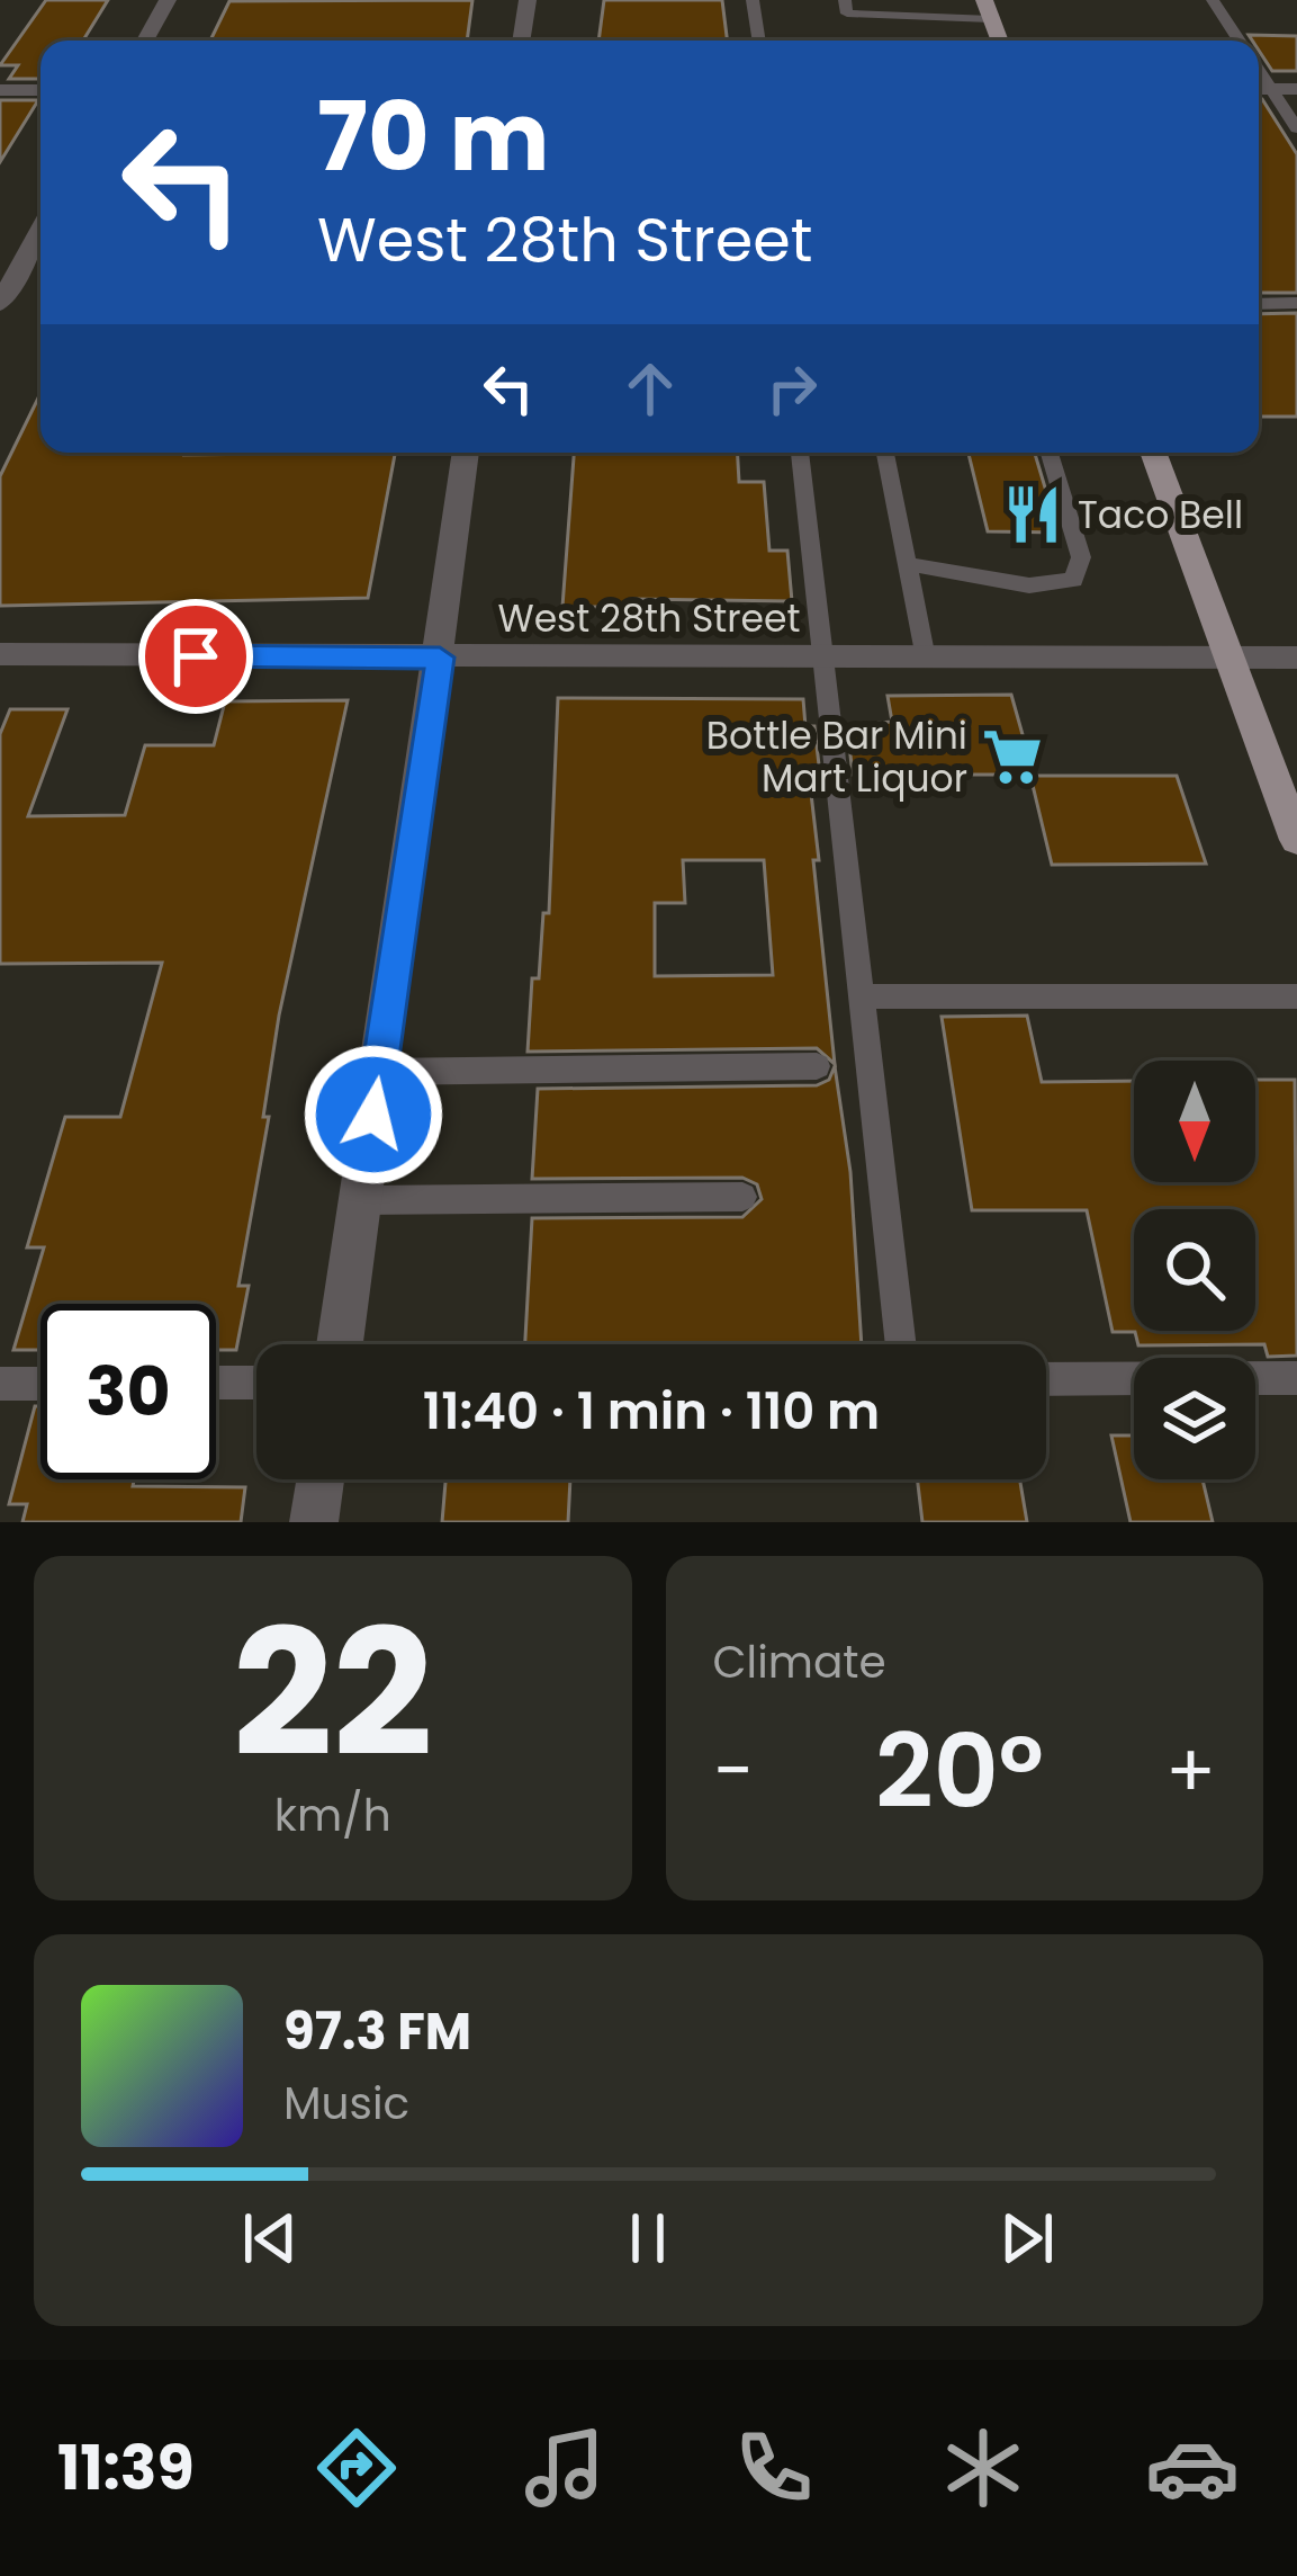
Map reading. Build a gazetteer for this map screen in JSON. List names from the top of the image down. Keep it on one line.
{"streets":{"street":["West 28th Street"]},"places":{"restaurant":["Taco Bell"],"supermarket":["Bottle Bar Mini Mart Liquor"]},"north":"bottom","page":{"turn":["70 m","West 28th Street"],"limit":"30","trip":"11:40 · 1 min · 110 m","tile":[["22","km/h"],"Climate"],"heat":["−","20°","+"],"song":["97.3 FM","Music"],"tabs":"11:39"}}
